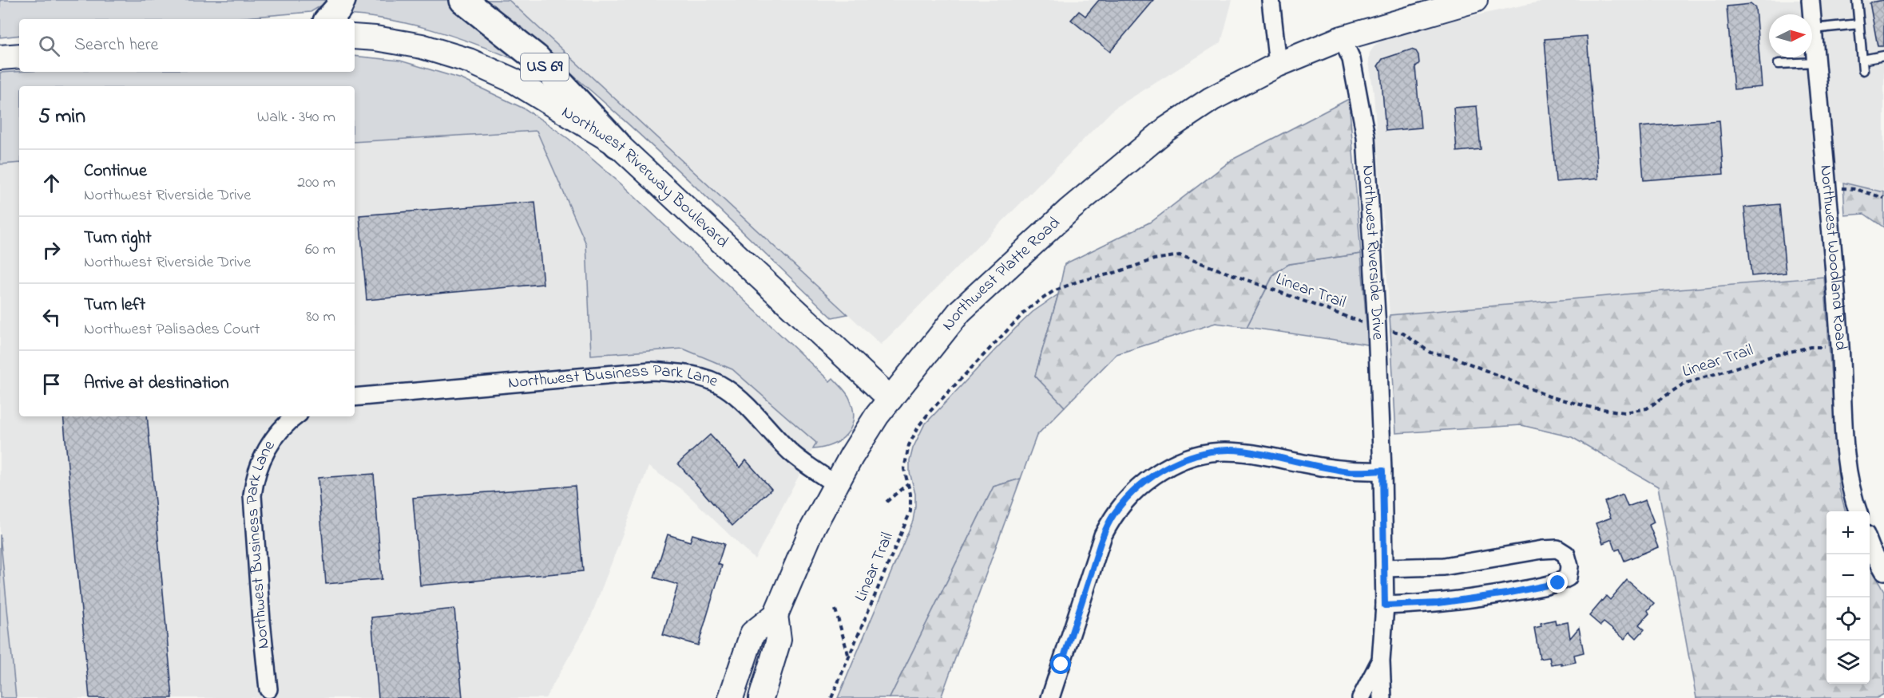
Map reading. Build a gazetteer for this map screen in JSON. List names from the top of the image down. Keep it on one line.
{"streets":{"highway":["US 69"],"main road":["Northwest Riverway Boulevard","Northwest Platte Road"],"street":["Northwest Riverside Drive","Northwest Woodland Road","Northwest Business Park Lane"],"path":["Linear Trail"]},"crossings":[["US 69","Northwest Riverway Boulevard"],["Northwest Riverway Boulevard","Northwest Platte Road"],["Northwest Riverside Drive","Northwest Platte Road"],["Northwest Riverside Drive","Linear Trail"],["Northwest Woodland Road","Linear Trail"],["Northwest Platte Road","Northwest Business Park Lane"]],"north":"right","page":{"search":"Search here","heading":["5 min","Walk · 340 m"],"list":[["Continue","Northwest Riverside Drive","200 m"],["Turn right","Northwest Riverside Drive","60 m"],["Turn left","Northwest Palisades Court","80 m"],"Arrive at destination"],"map_buttons":["+","−"]}}
